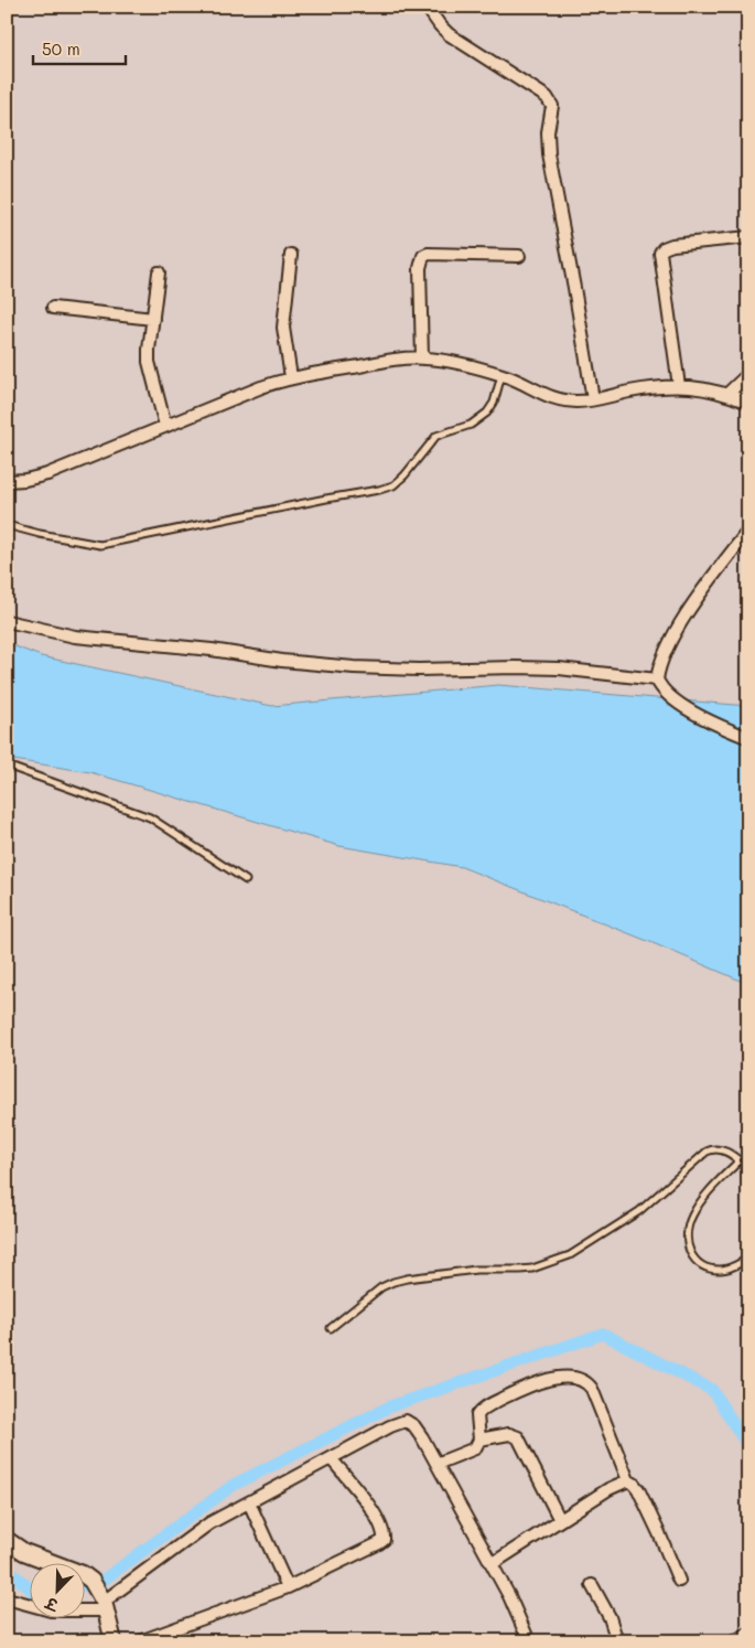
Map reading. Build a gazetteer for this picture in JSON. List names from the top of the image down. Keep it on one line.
{"scale_bar":"50 m","north":"bottom left"}
